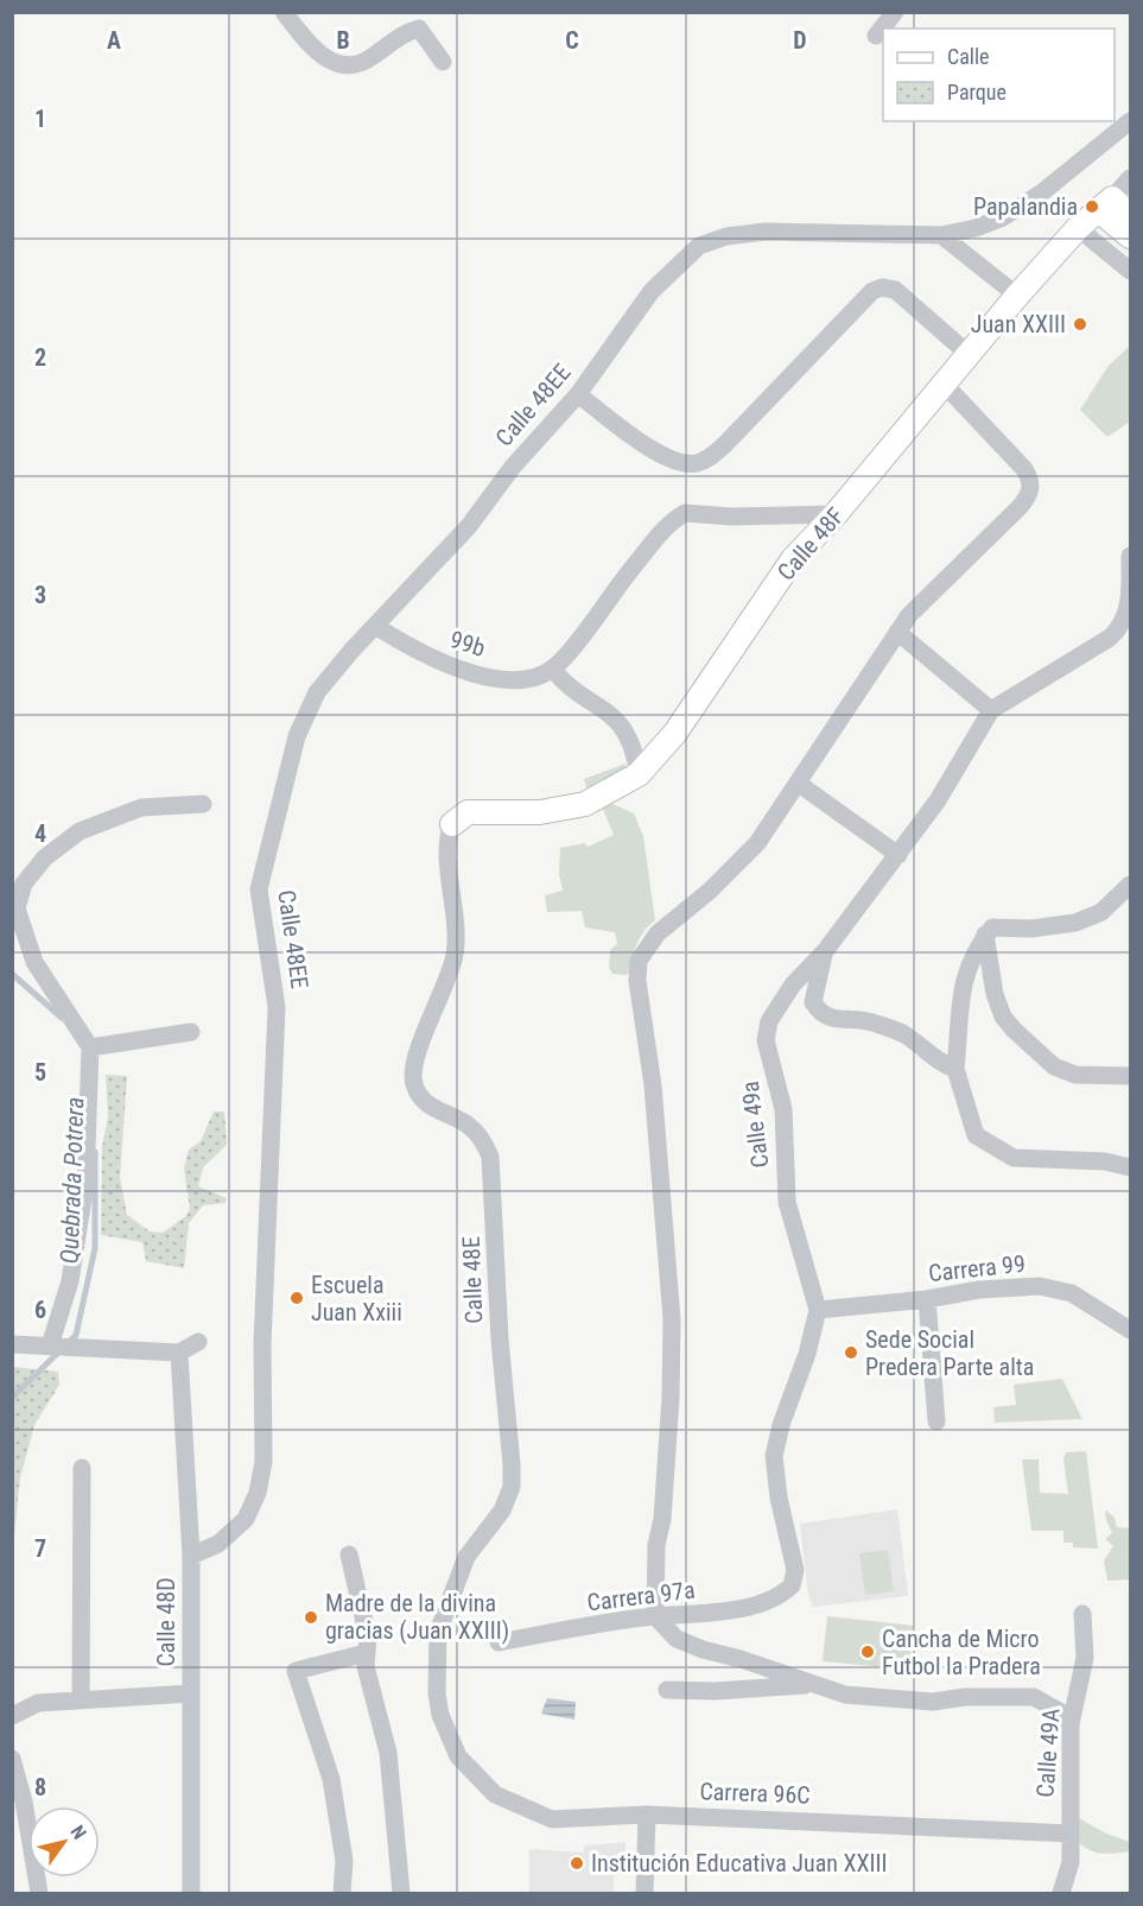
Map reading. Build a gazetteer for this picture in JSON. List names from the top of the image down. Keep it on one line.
{"streets":{"street":["Calle 48EE","Calle 48F","99b","Calle 49a","Carrera 99","Calle 48E","Carrera 97a","Calle 48D","Calle 49A","Carrera 96C"]},"crossings":[["Calle 48EE","99b"],["Calle 48EE","Calle 48D"],["Calle 48F","Calle 48E"],["Calle 49a","Carrera 99"],["Calle 49a","Carrera 97a"],["Calle 48E","Carrera 96C"],["Calle 49A","Carrera 96C"]],"water":["Quebrada Potrera"],"places":["Papalandia","Juan XXIII","Escuela Juan Xxiii","Sede Social Predera Parte alta","Madre de la divina gracias (Juan XXIII)","Cancha de Micro Futbol la Pradera","Institución Educativa Juan XXIII"],"legend":["Calle","Parque"],"north":"top right","grid":{"columns":["A","B","C","D"],"rows":["1","2","3","4","5","6","7","8"]}}
